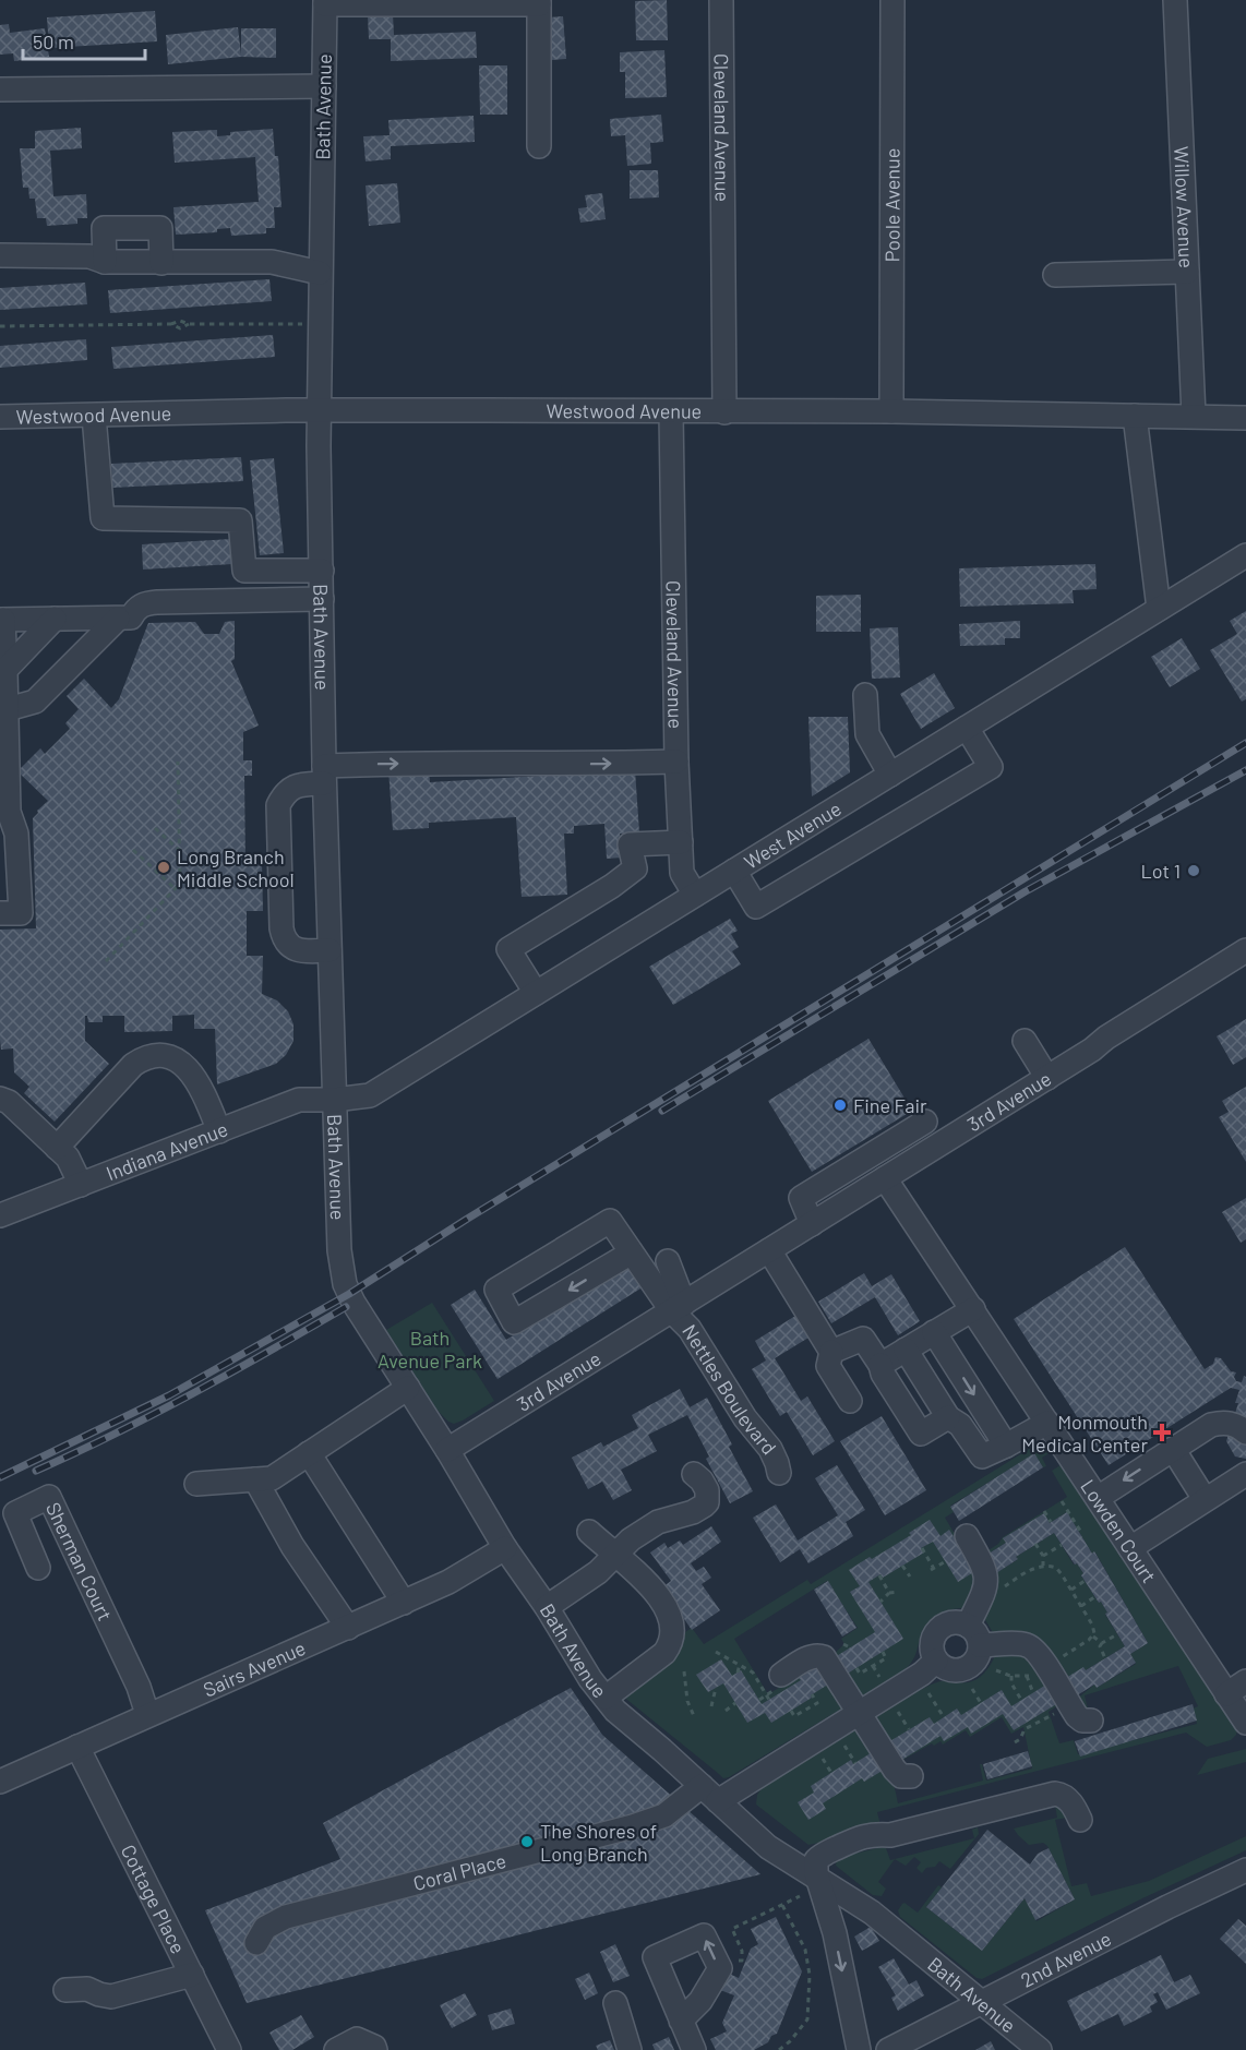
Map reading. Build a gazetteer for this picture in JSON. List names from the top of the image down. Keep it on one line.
{"streets":{"street":["Bath Avenue","Cleveland Avenue","Poole Avenue","Willow Avenue","Westwood Avenue","West Avenue","3rd Avenue","Indiana Avenue","Nettles Boulevard","Lowden Court","Sherman Court","Sairs Avenue","Coral Place","Cottage Place","2nd Avenue"]},"crossings":[["Bath Avenue","Westwood Avenue"],["Bath Avenue","West Avenue"],["Bath Avenue","3rd Avenue"],["Bath Avenue","Indiana Avenue"],["Bath Avenue","Sairs Avenue"],["Bath Avenue","Coral Place"],["Bath Avenue","2nd Avenue"],["Cleveland Avenue","Westwood Avenue"],["Cleveland Avenue","West Avenue"],["Poole Avenue","Westwood Avenue"],["Willow Avenue","Westwood Avenue"],["West Avenue","Indiana Avenue"],["3rd Avenue","Nettles Boulevard"],["3rd Avenue","Lowden Court"],["Sherman Court","Sairs Avenue"],["Sairs Avenue","Cottage Place"]],"parks":["Bath Avenue Park"],"places":{"other":["Long Branch Middle School","Lot 1","Fine Fair","The Shores of Long Branch"],"health":["Monmouth Medical Center"]},"scale_bar":"50 m"}
